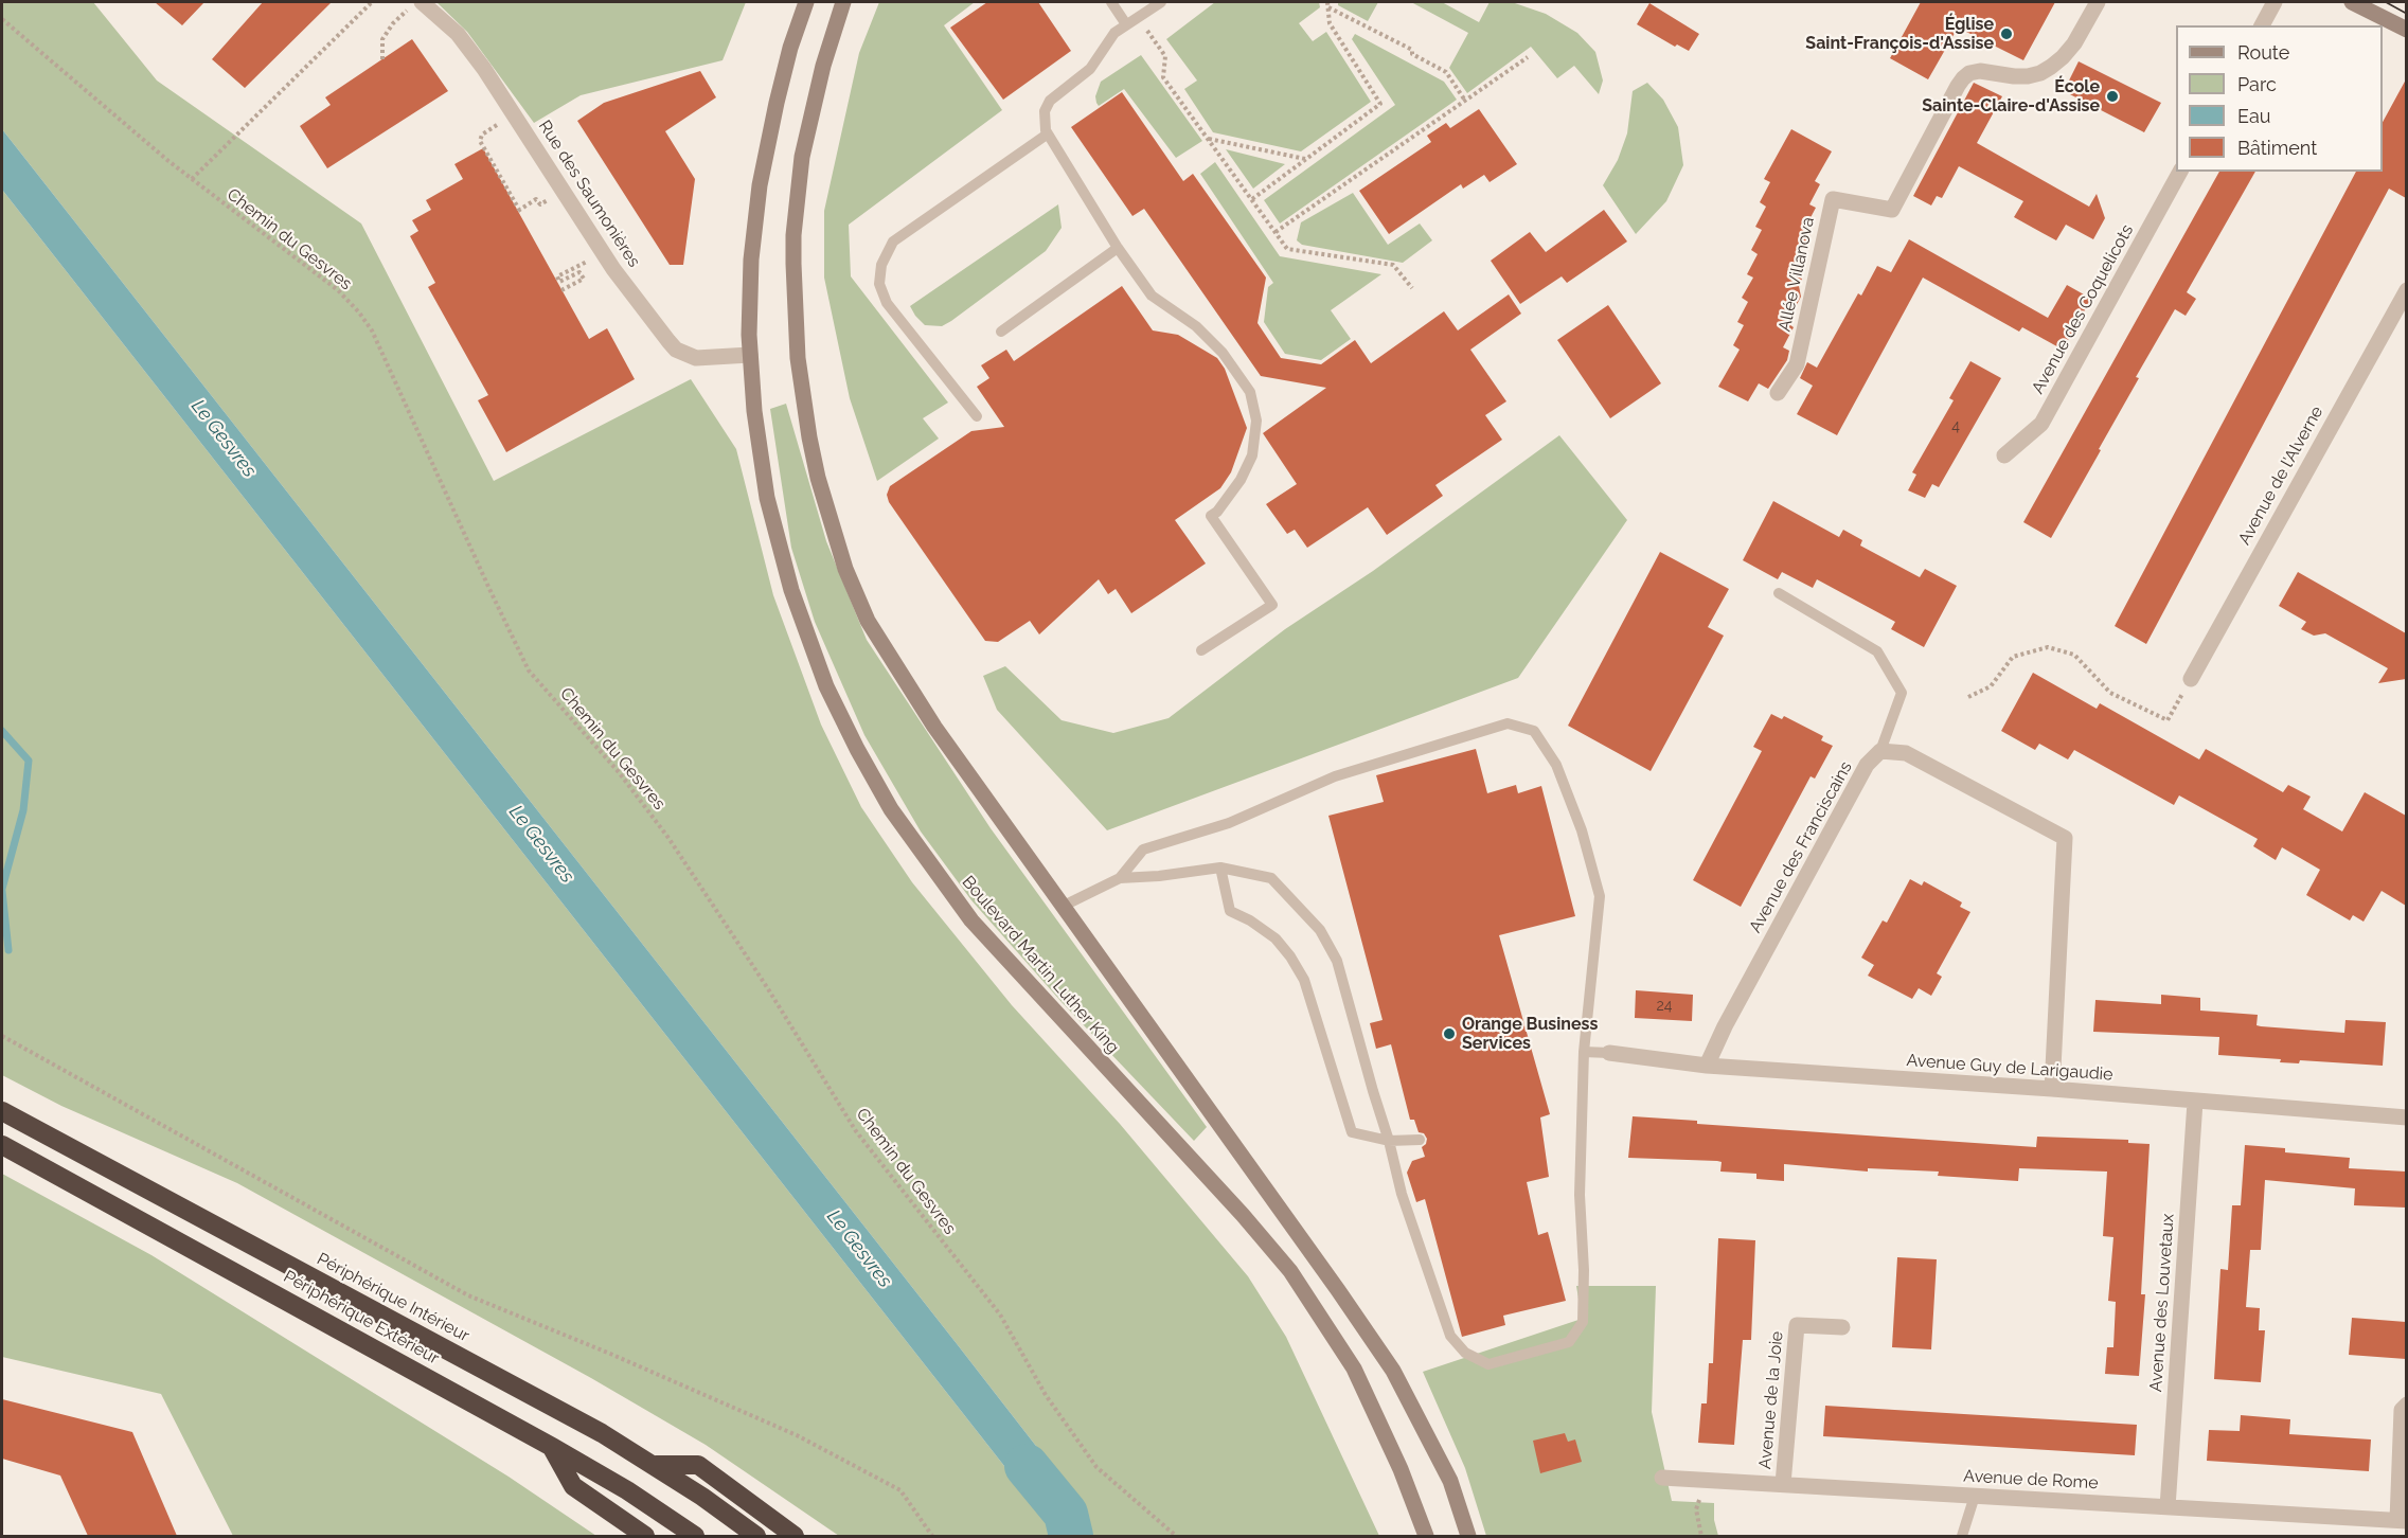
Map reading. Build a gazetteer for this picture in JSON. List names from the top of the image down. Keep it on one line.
{"streets":{"highway":["Périphérique Intérieur","Périphérique Extérieur"],"main road":["Boulevard Martin Luther King"],"street":["Rue des Saumonières","Allée Villanova","Avenue des Coquelicots","Avenue de l'Alverne","Avenue des Franciscains","Avenue Guy de Larigaudie","Avenue des Louvetaux","Avenue de la Joie","Avenue de Rome"],"path":["Chemin du Gesvres"]},"crossings":[["Rue des Saumonières","Boulevard Martin Luther King"],["Avenue des Franciscains","Avenue Guy de Larigaudie"],["Avenue Guy de Larigaudie","Avenue des Louvetaux"],["Avenue des Louvetaux","Avenue de Rome"],["Avenue de la Joie","Avenue de Rome"]],"water":["Le Gesvres"],"places":["Église Saint-François-d'Assise","École Sainte-Claire-d'Assise","Orange Business Services"],"house_numbers":["4","24"],"legend":["Route","Parc","Eau","Bâtiment"]}
